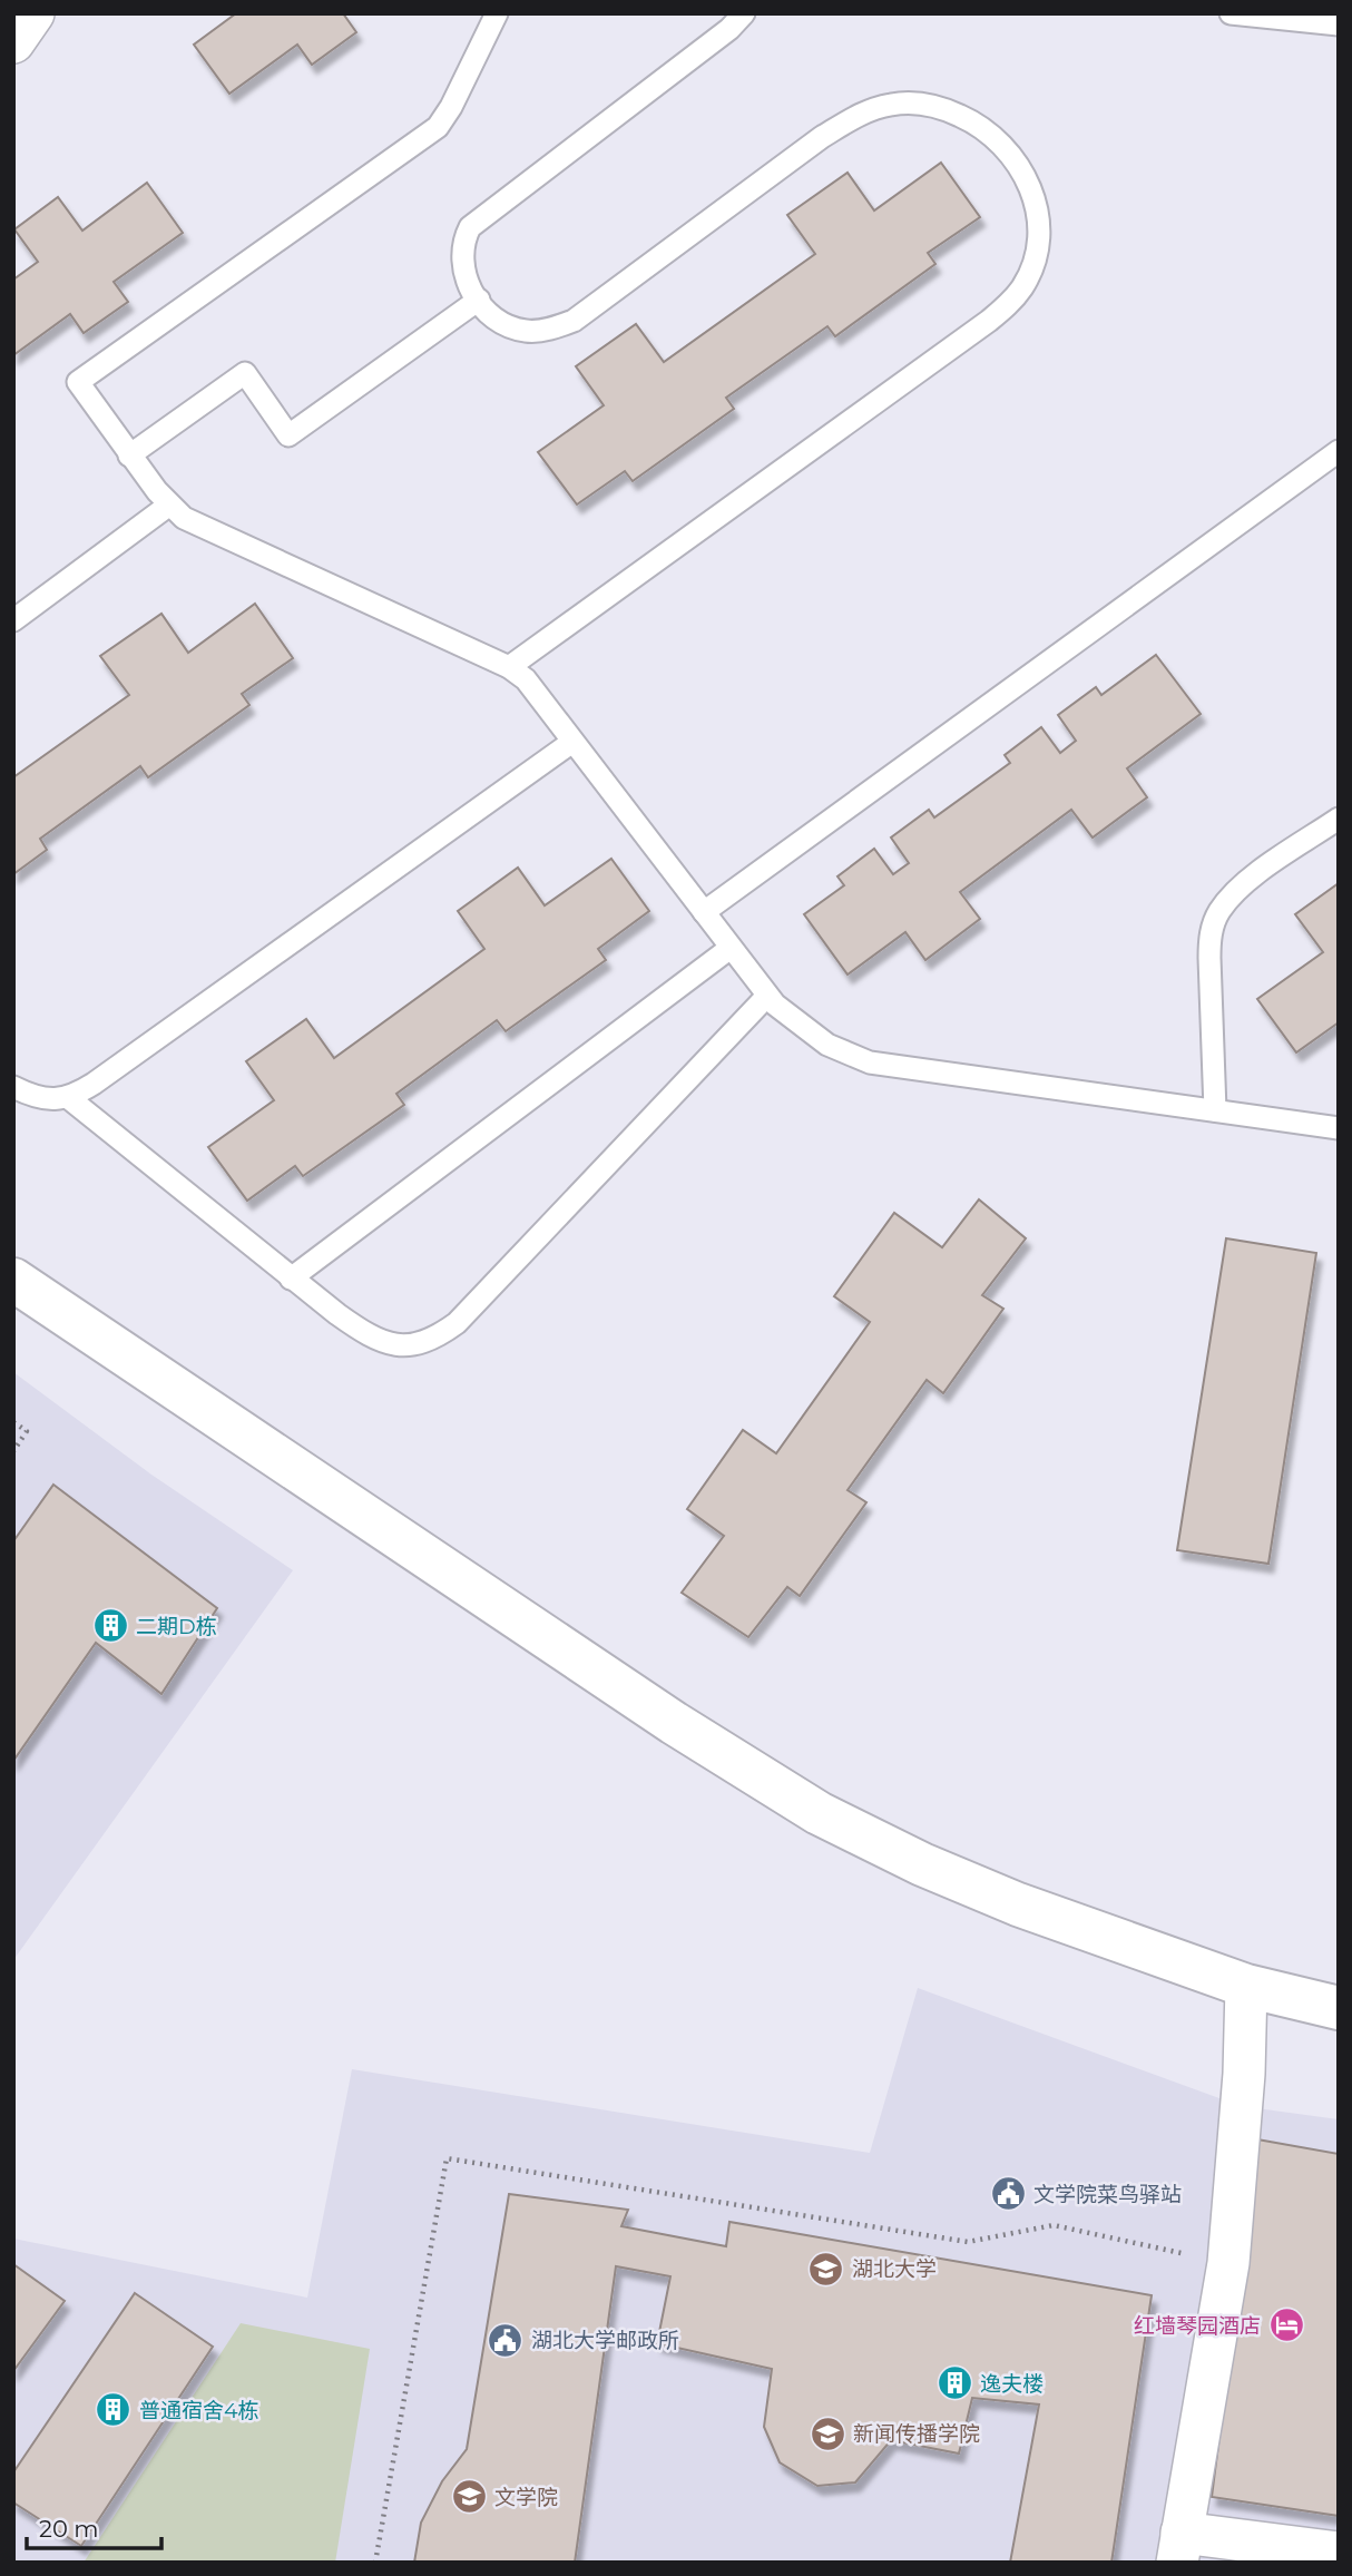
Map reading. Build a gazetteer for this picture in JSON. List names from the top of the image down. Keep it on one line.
{"places":{"building":["二期D栋","逸夫楼","普通宿舍4栋"],"public building":["文学院菜鸟驿站","湖北大学邮政所"],"school or university":["湖北大学","新闻传播学院","文学院"],"hotel":["红墙琴园酒店"]},"scale_bar":"20 m"}
